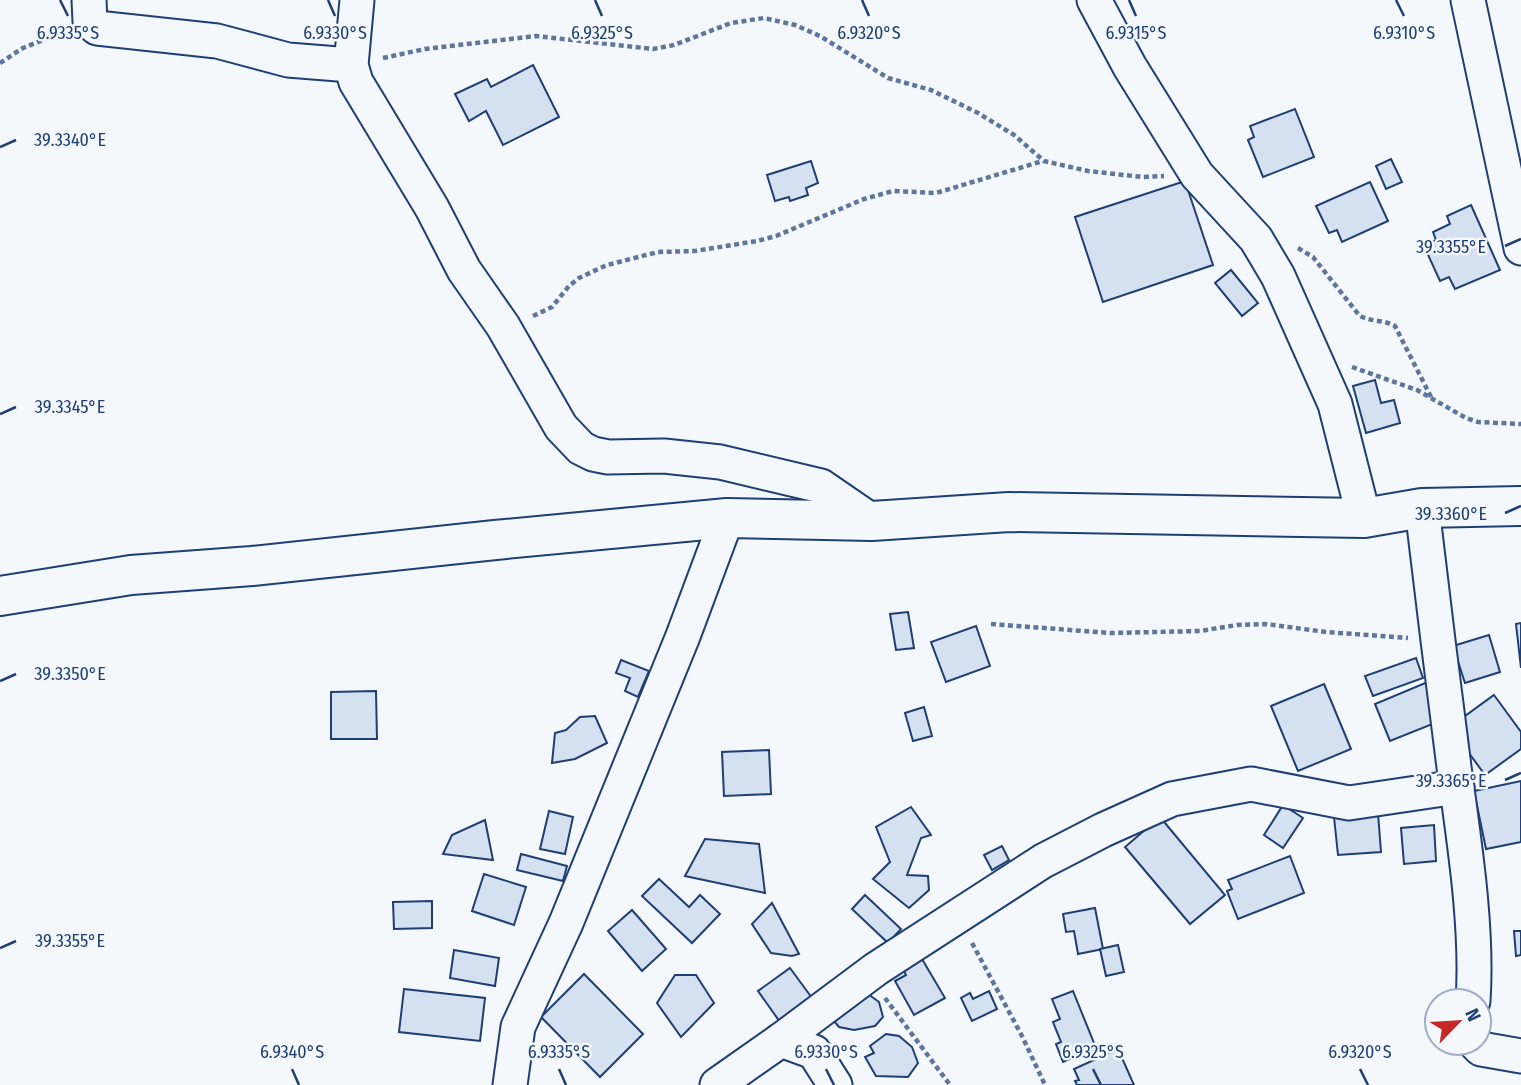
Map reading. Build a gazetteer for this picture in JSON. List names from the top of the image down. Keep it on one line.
{"north":"top right","coordinates":["6.9335°S","6.9330°S","6.9325°S","6.9320°S","6.9315°S","6.9310°S","39.3340°E","39.3355°E","39.3345°E","39.3360°E","39.3350°E","39.3365°E","6.9340°S"]}
